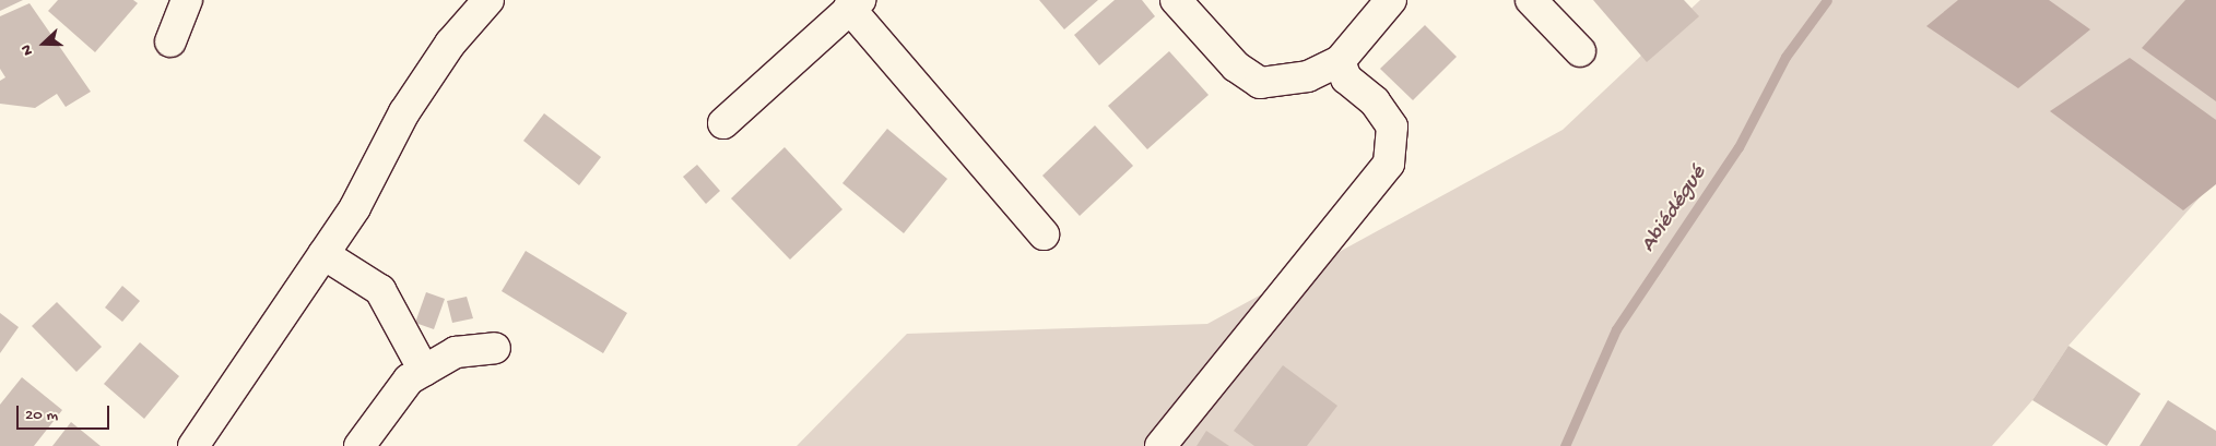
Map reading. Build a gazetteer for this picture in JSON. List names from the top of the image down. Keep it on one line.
{"water":["Abiédégué"],"scale_bar":"20 m","north":"left"}
